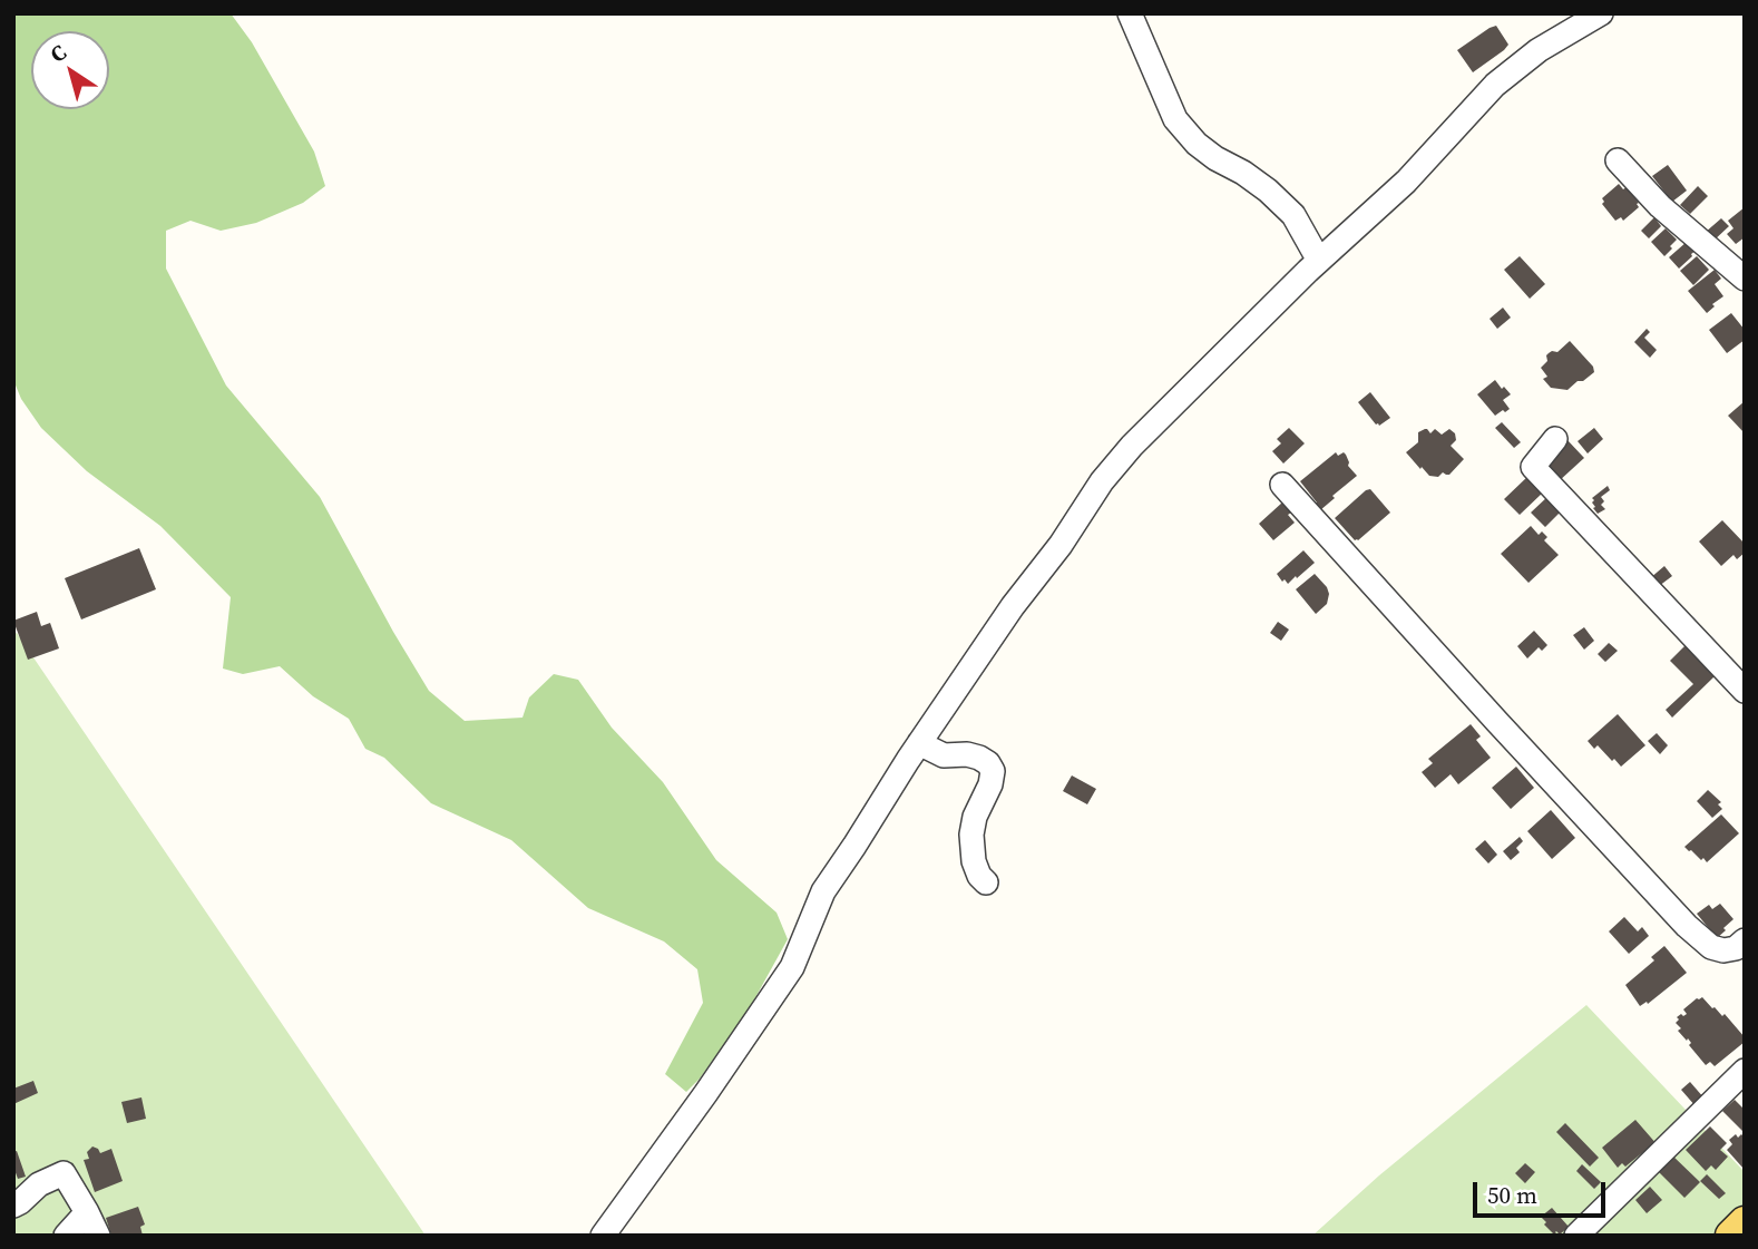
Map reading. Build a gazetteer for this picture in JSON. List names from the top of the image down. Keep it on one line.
{"scale_bar":"50 m","north":"top left"}
